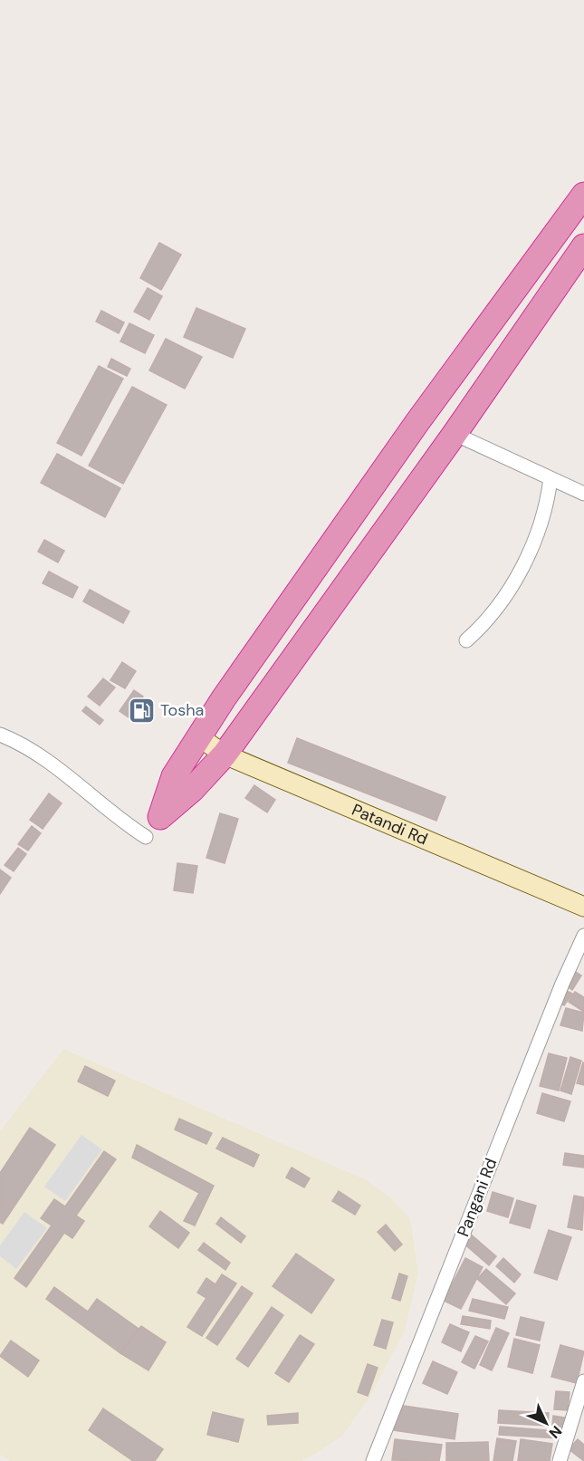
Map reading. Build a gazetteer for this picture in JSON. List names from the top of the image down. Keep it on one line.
{"streets":{"street":["Patandi Rd","Pangani Rd"]},"places":{"fuel station":["Tosha"]},"north":"bottom right"}
